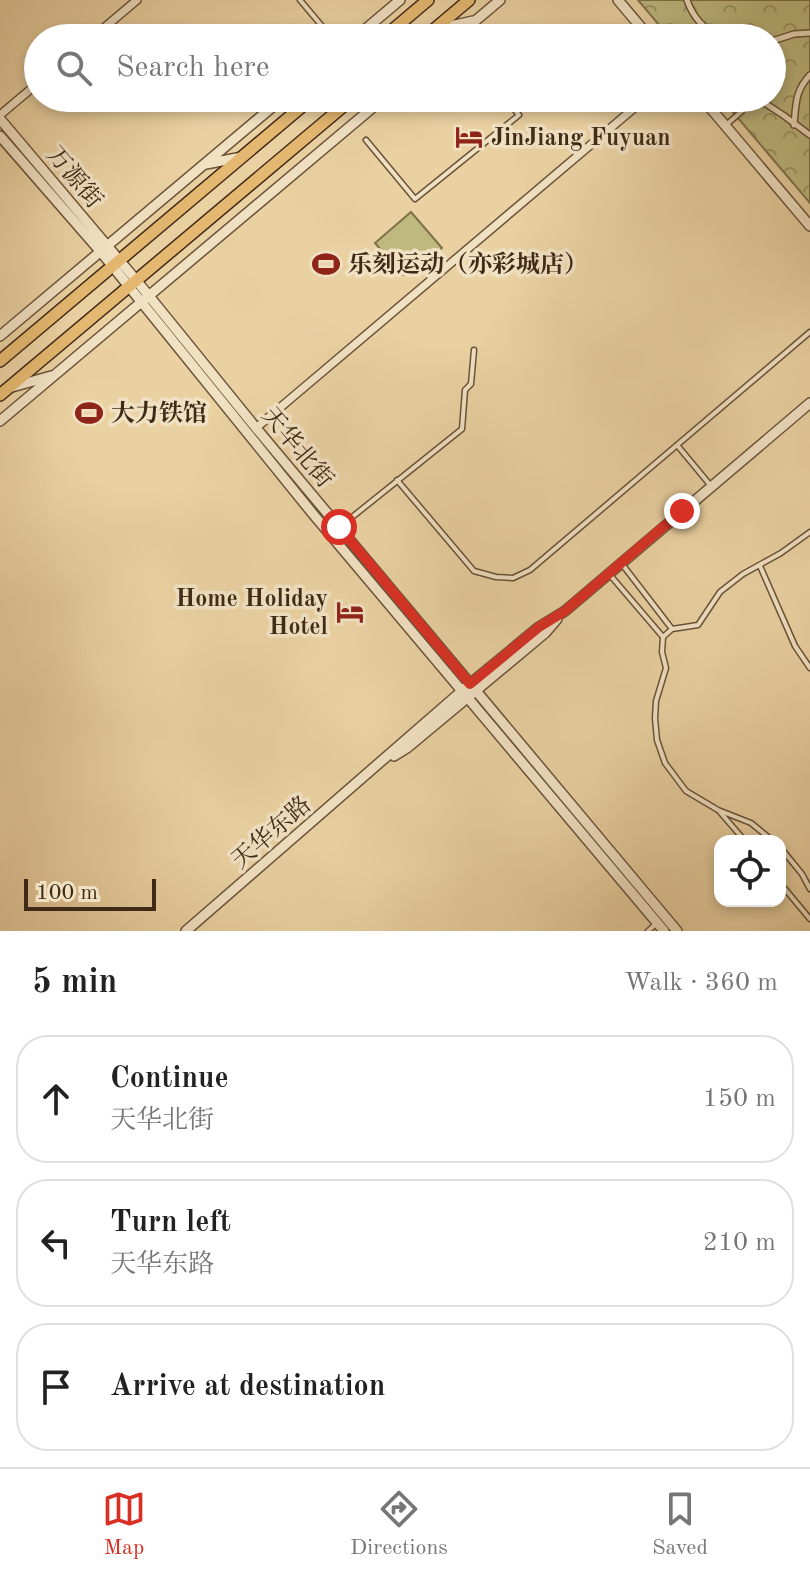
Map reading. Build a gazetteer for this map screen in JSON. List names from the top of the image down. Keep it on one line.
{"streets":{"street":["万源街","天华北街","天华东路"]},"crossings":[["万源街","天华北街"],["天华北街","天华东路"]],"places":{"hotel":["JinJiang Fuyuan","Home Holiday Hotel"],"sports":["乐刻运动（亦彩城店）","大力铁馆"]},"scale_bar":"100 m","page":{"search":"Search here","scale":"100 m","heading":["5 min","Walk · 360 m"],"list":[["Continue","天华北街","150 m"],["Turn left","天华东路","210 m"],"Arrive at destination"],"nav":["Map","Directions","Saved"]}}
